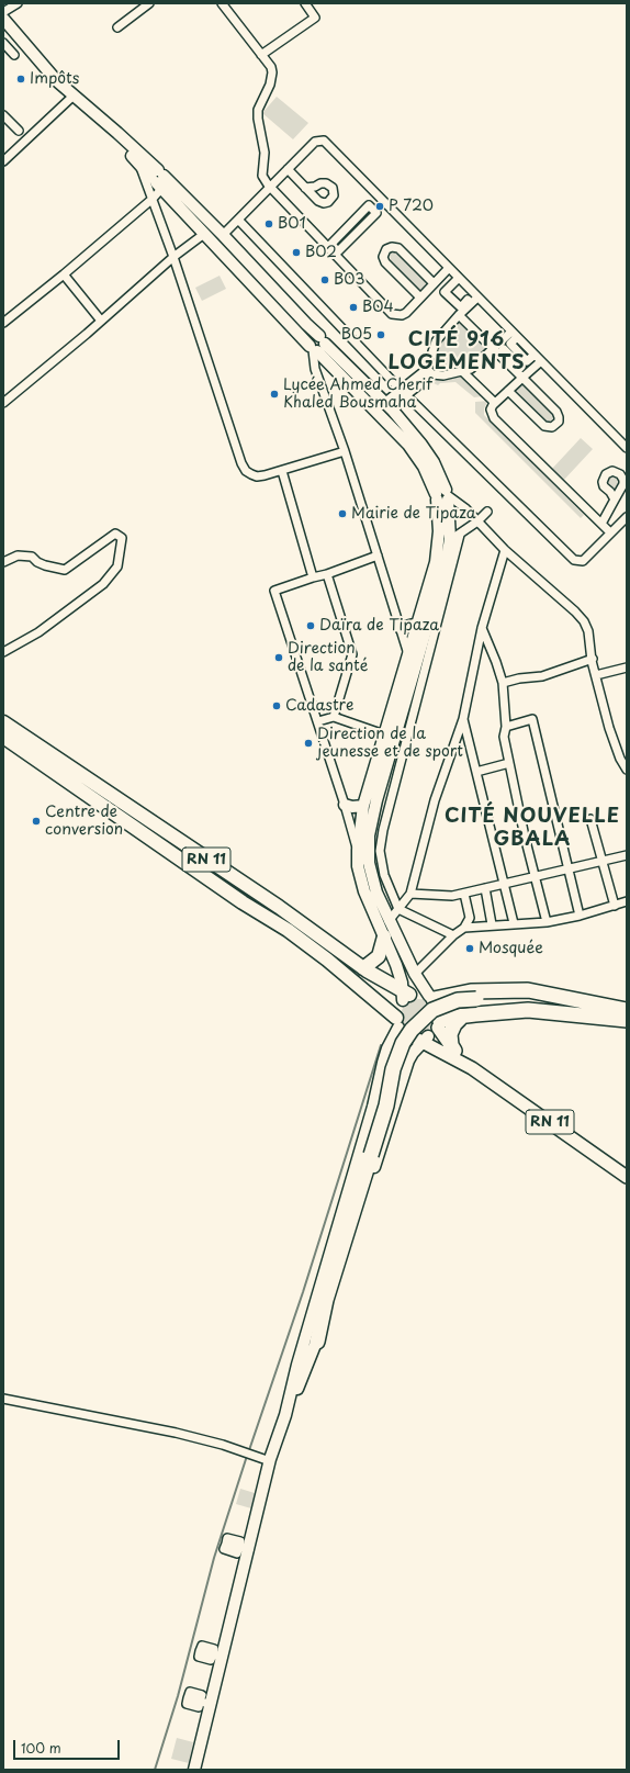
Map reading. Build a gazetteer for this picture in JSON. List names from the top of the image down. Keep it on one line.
{"streets":{"highway":["RN 11"]},"districts":["CITÉ 916 LOGEMENTS","CITÉ NOUVELLE GBALA"],"places":["Impôts","P 720","B01","B02","B03","B04","B05","Lycée Ahmed Cherif Khaled Bousmaha","Mairie de Tipaza","Daïra de Tipaza","Direction de la santé","Cadastre","Direction de la jeunesse et de sport","Centre de conversion","Mosquée"],"scale_bar":"100 m"}
